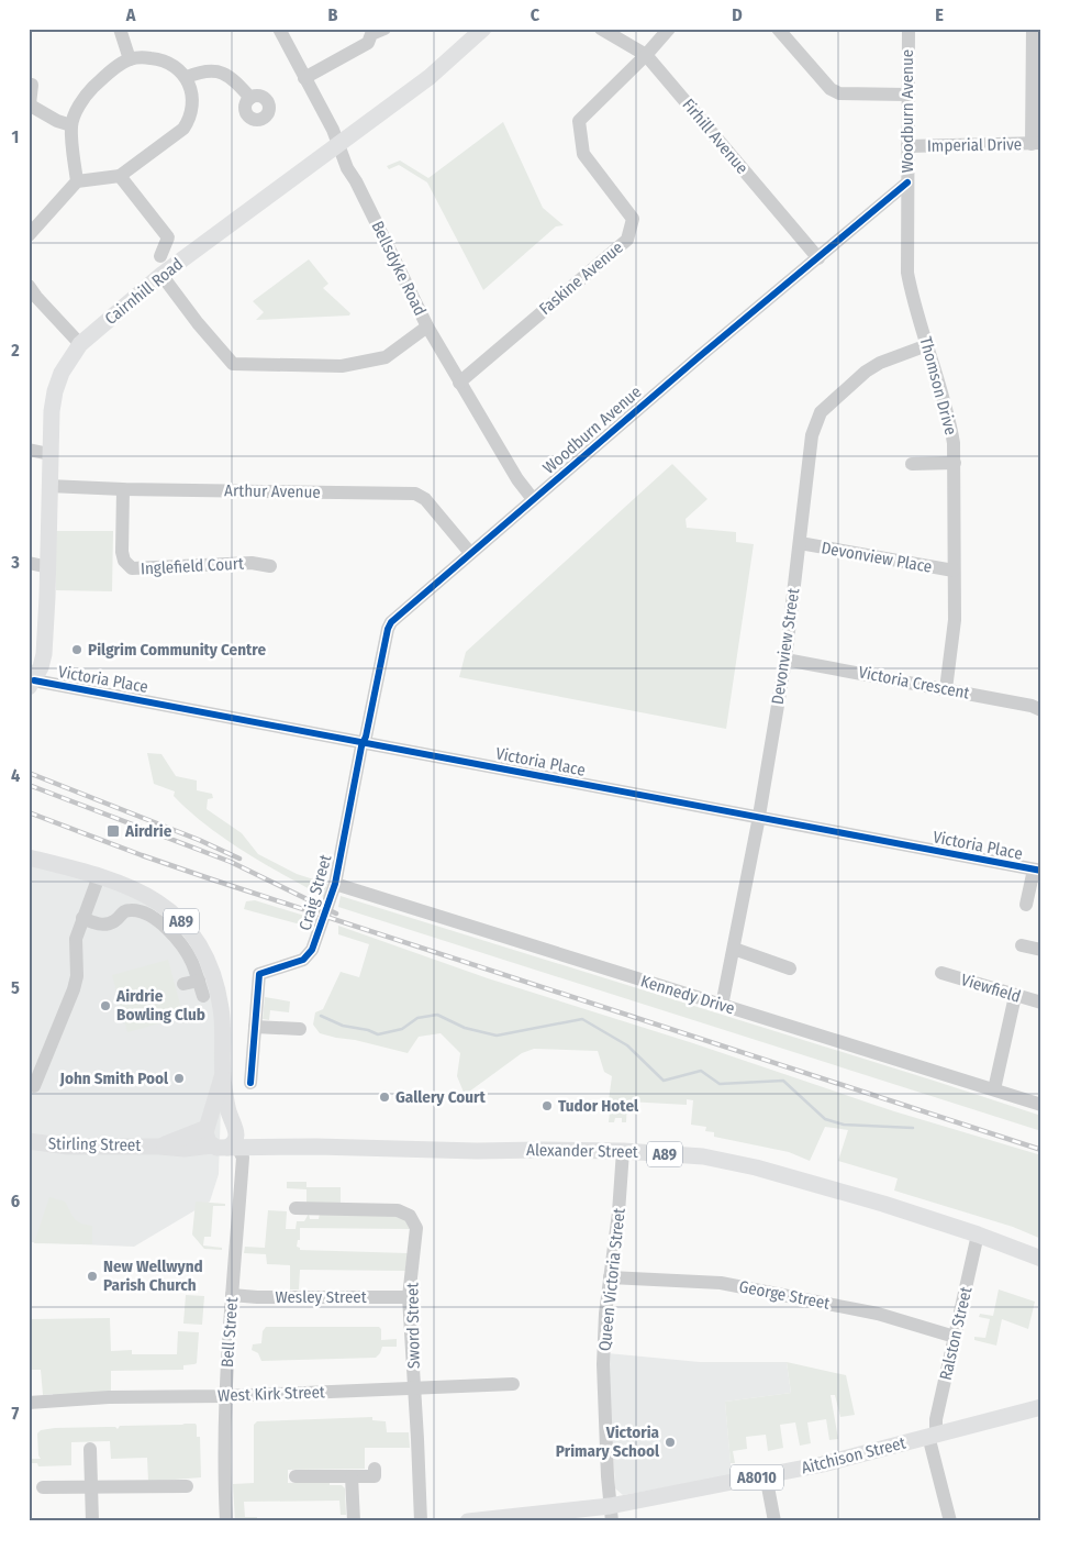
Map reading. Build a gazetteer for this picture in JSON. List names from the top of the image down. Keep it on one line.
{"streets":{"main road":["Cairnhill Road","A89","Stirling Street","Alexander Street","Aitchison Street","A8010"],"street":["Woodburn Avenue","Firhill Avenue","Imperial Drive","Bellsdyke Road","Faskine Avenue","Thomson Drive","Arthur Avenue","Devonview Place","Inglefield Court","Devonview Street","Victoria Place","Victoria Crescent","Craig Street","Viewfield","Kennedy Drive","Queen Victoria Street","George Street","Wesley Street","Sword Street","Bell Street","Ralston Street","West Kirk Street"]},"crossings":[["Woodburn Avenue","Firhill Avenue"],["Woodburn Avenue","Imperial Drive"],["Woodburn Avenue","Bellsdyke Road"],["Woodburn Avenue","Thomson Drive"],["Woodburn Avenue","Arthur Avenue"],["Woodburn Avenue","Victoria Place"],["Woodburn Avenue","Craig Street"],["Firhill Avenue","Faskine Avenue"],["Bellsdyke Road","Faskine Avenue"],["Bellsdyke Road","Cairnhill Road"],["Cairnhill Road","Arthur Avenue"],["Cairnhill Road","Victoria Place"],["Thomson Drive","Devonview Place"],["Thomson Drive","Devonview Street"],["Thomson Drive","Victoria Crescent"],["Arthur Avenue","Inglefield Court"],["Devonview Place","Devonview Street"],["Devonview Street","Victoria Place"],["Devonview Street","Victoria Crescent"],["Devonview Street","Kennedy Drive"],["Victoria Place","Craig Street"],["Craig Street","Kennedy Drive"],["A89","Stirling Street"],["A89","Alexander Street"],["A89","Bell Street"],["Stirling Street","Alexander Street"],["Stirling Street","Bell Street"],["Alexander Street","Queen Victoria Street"],["Alexander Street","Bell Street"],["Alexander Street","Ralston Street"],["Queen Victoria Street","George Street"],["Queen Victoria Street","Aitchison Street"],["George Street","Ralston Street"],["Wesley Street","Sword Street"],["Wesley Street","Bell Street"],["Sword Street","West Kirk Street"],["Bell Street","West Kirk Street"],["Ralston Street","Aitchison Street"]],"places":{"other":["Pilgrim Community Centre","Airdrie Bowling Club","John Smith Pool","Gallery Court","Tudor Hotel","New Wellwynd Parish Church","Victoria Primary School"],"transit":["Airdrie"]},"grid":{"columns":["A","B","C","D","E"],"rows":["1","2","3","4","5","6","7"]}}
